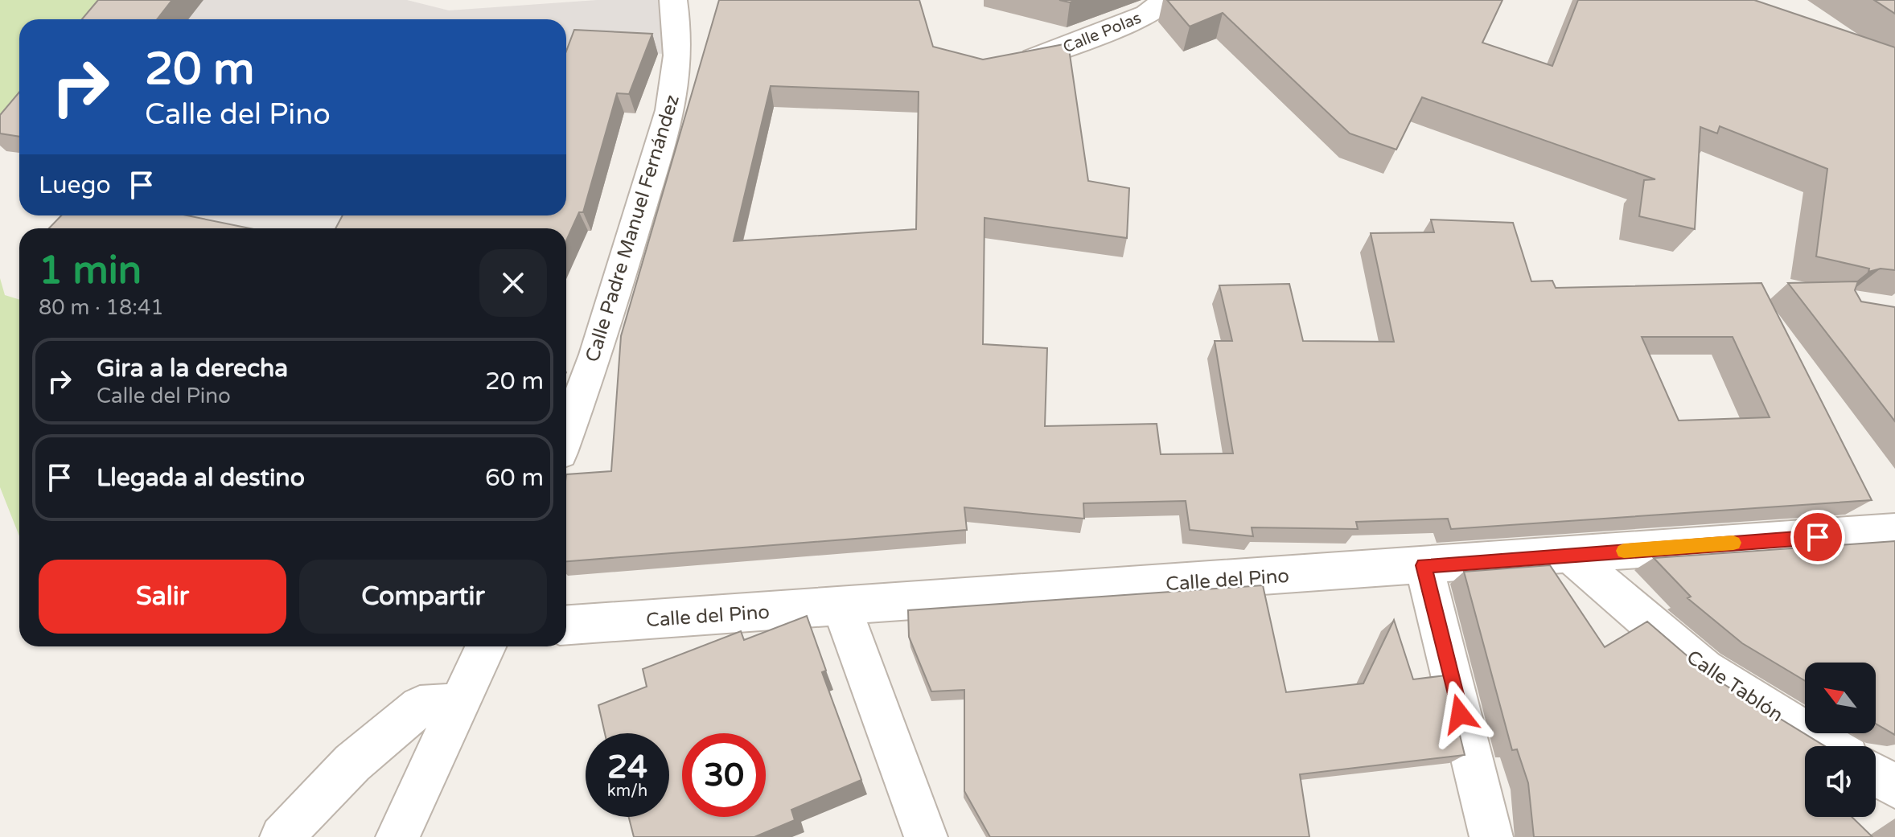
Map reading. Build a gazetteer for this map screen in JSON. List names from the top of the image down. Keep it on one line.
{"streets":{"street":["Calle Polas","Calle Padre Manuel Fernández","Calle del Pino","Calle Tablón"]},"crossings":[["Calle del Pino","Calle Tablón"]],"north":"top left","page":{"turn":["20 m","Calle del Pino"],"then":"Luego","heading":["1 min","80 m · 18:41"],"list":[{"name":"Gira a la derecha","note":"Calle del Pino","value":"20 m"},{"name":"Llegada al destino","value":"60 m"}],"buttons":["Salir","Compartir"],"speed":"24 km/h","limit":"30"}}
